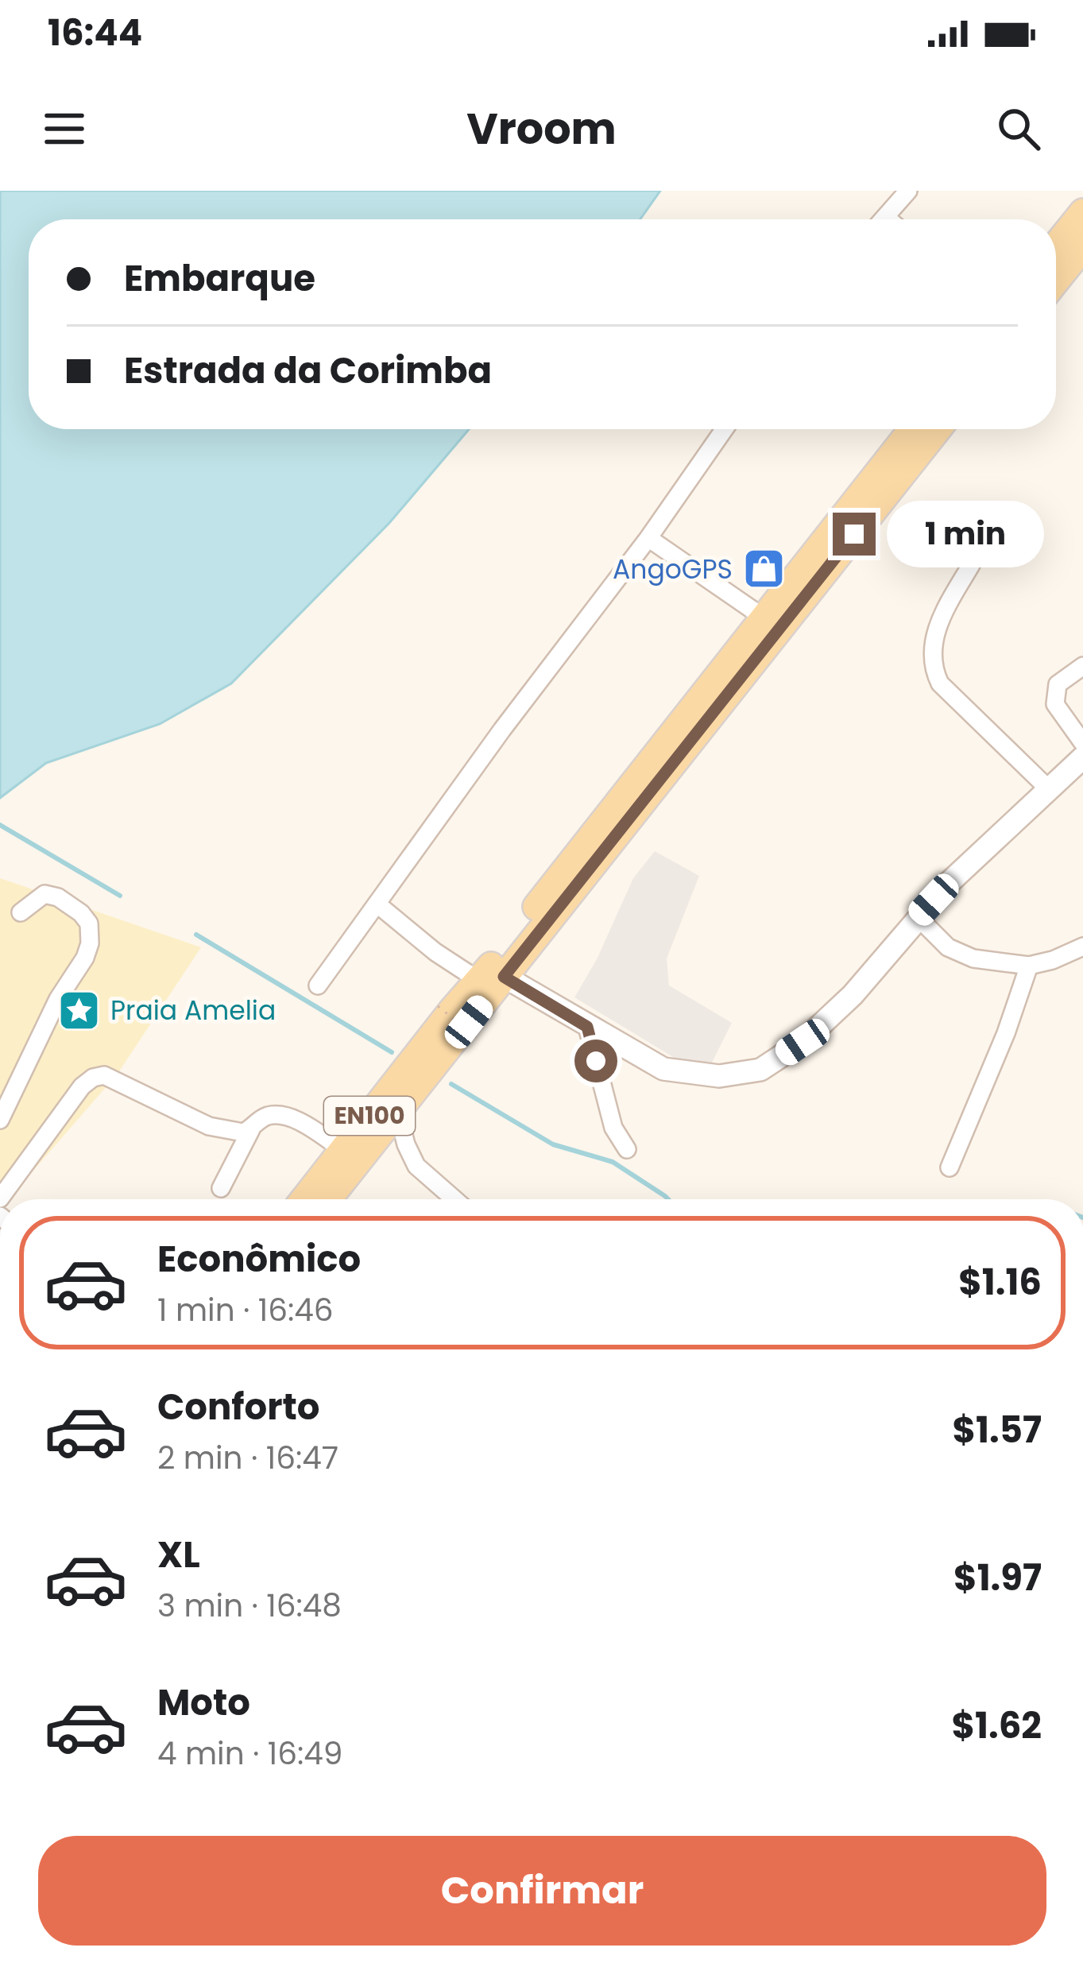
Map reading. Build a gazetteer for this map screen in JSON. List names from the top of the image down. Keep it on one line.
{"streets":{"main road":["EN100"]},"places":{"shop":["AngoGPS"],"place":["Praia Amelia"]},"page":{"status":"16:44","header":"Vroom","banner":["Embarque","Estrada da Corimba"],"bubble":"1 min","list":[{"name":"Econômico","note":"1 min · 16:46","value":"$1.16"},{"name":"Conforto","note":"2 min · 16:47","value":"$1.57"},{"name":"XL","note":"3 min · 16:48","value":"$1.97"},{"name":"Moto","note":"4 min · 16:49","value":"$1.62"}],"buttons":"Confirmar"}}
